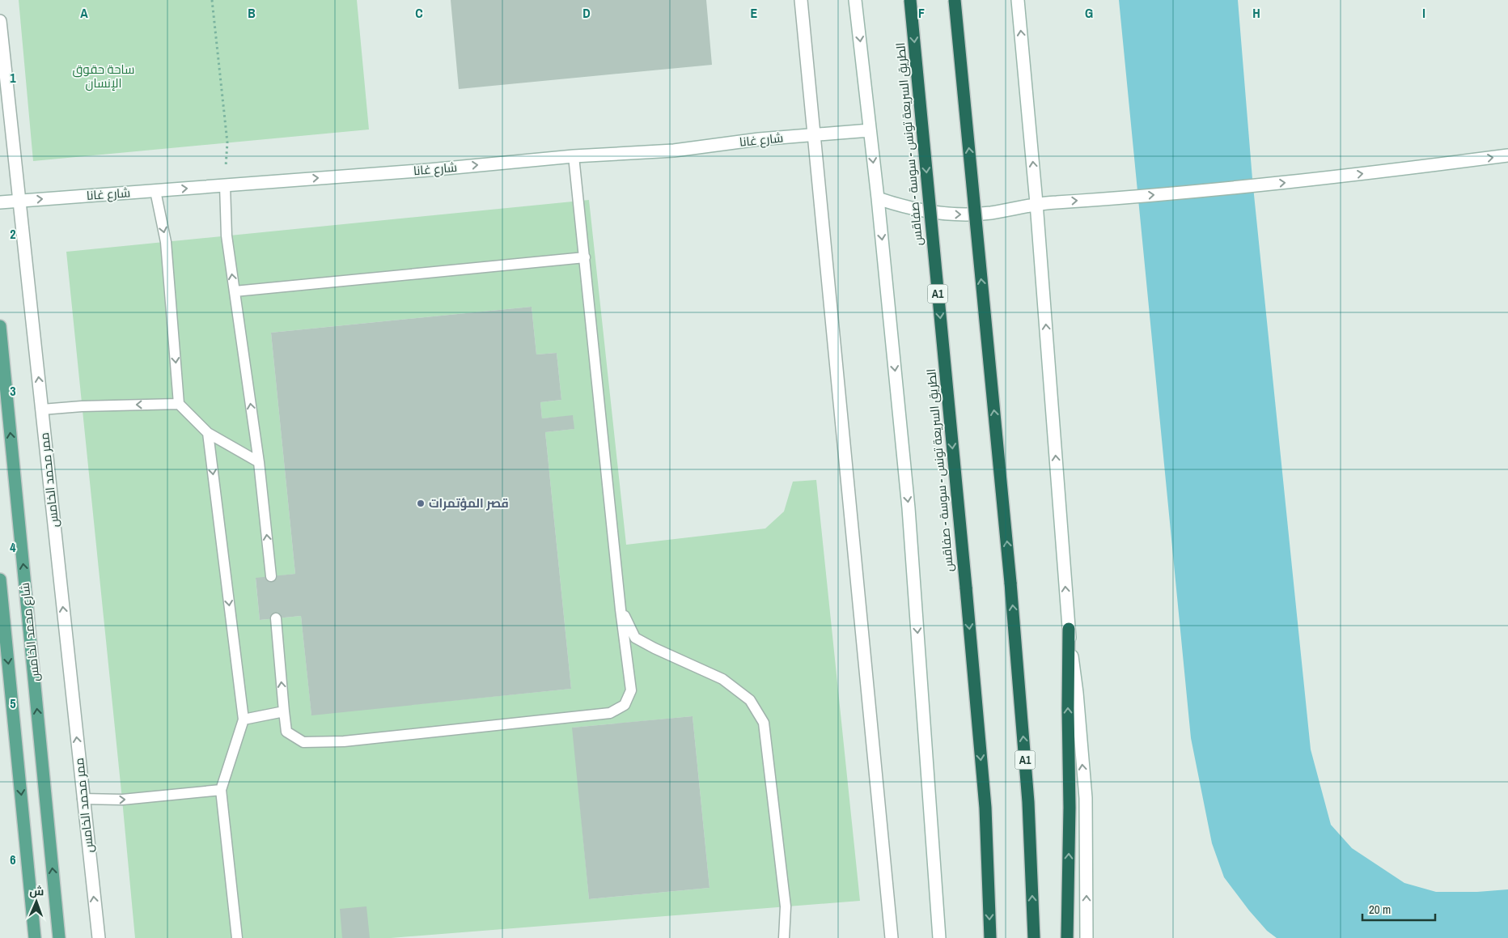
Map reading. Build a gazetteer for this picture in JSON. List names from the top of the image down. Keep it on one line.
{"streets":{"highway":["الطريق السريعة تونس - سوسة - صفاقس","A1"],"main road":["شارع غانا","ممر محمد الخامس","شارع محمد الخامس"]},"crossings":[["شارع غانا","ممر محمد الخامس"]],"one_way":["شارع غانا","ممر محمد الخامس"],"parks":["ساحة حقوق الإنسان"],"places":["قصر المؤتمرات"],"scale_bar":"20 m","north":"top","grid":{"columns":["A","B","C","D","E","F","G","H","I"],"rows":["1","2","3","4","5","6"]}}
